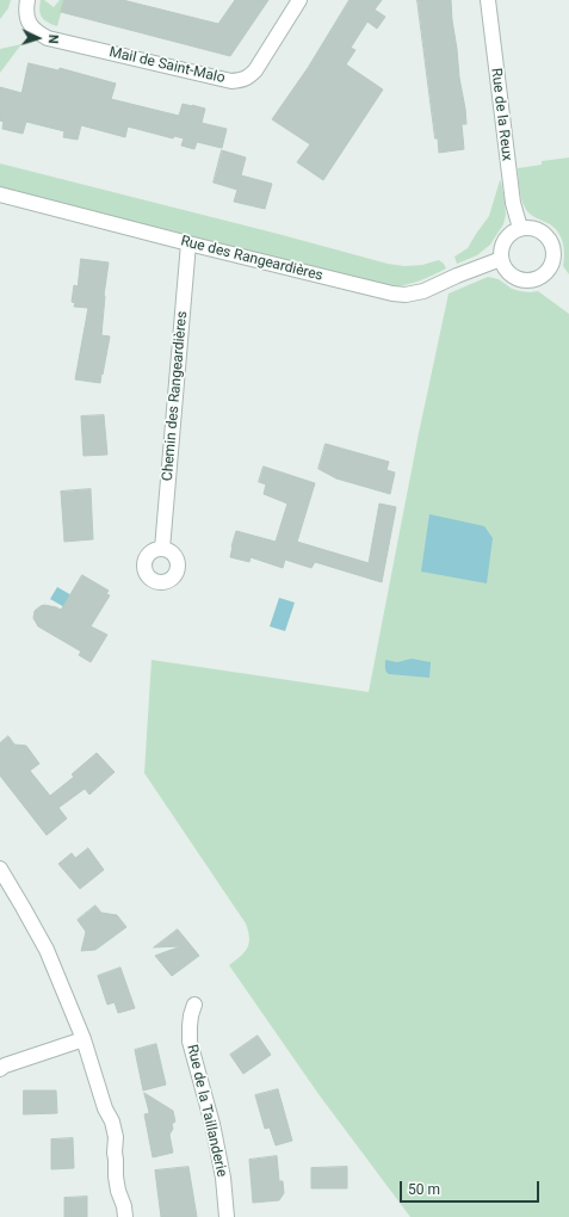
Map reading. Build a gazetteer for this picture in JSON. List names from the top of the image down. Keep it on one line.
{"streets":{"street":["Mail de Saint-Malo","Rue de la Reux","Rue des Rangeardières","Chemin des Rangeardières","Rue de la Taillanderie"]},"crossings":[["Rue de la Reux","Rue des Rangeardières"],["Rue des Rangeardières","Chemin des Rangeardières"]],"scale_bar":"50 m","north":"right"}
